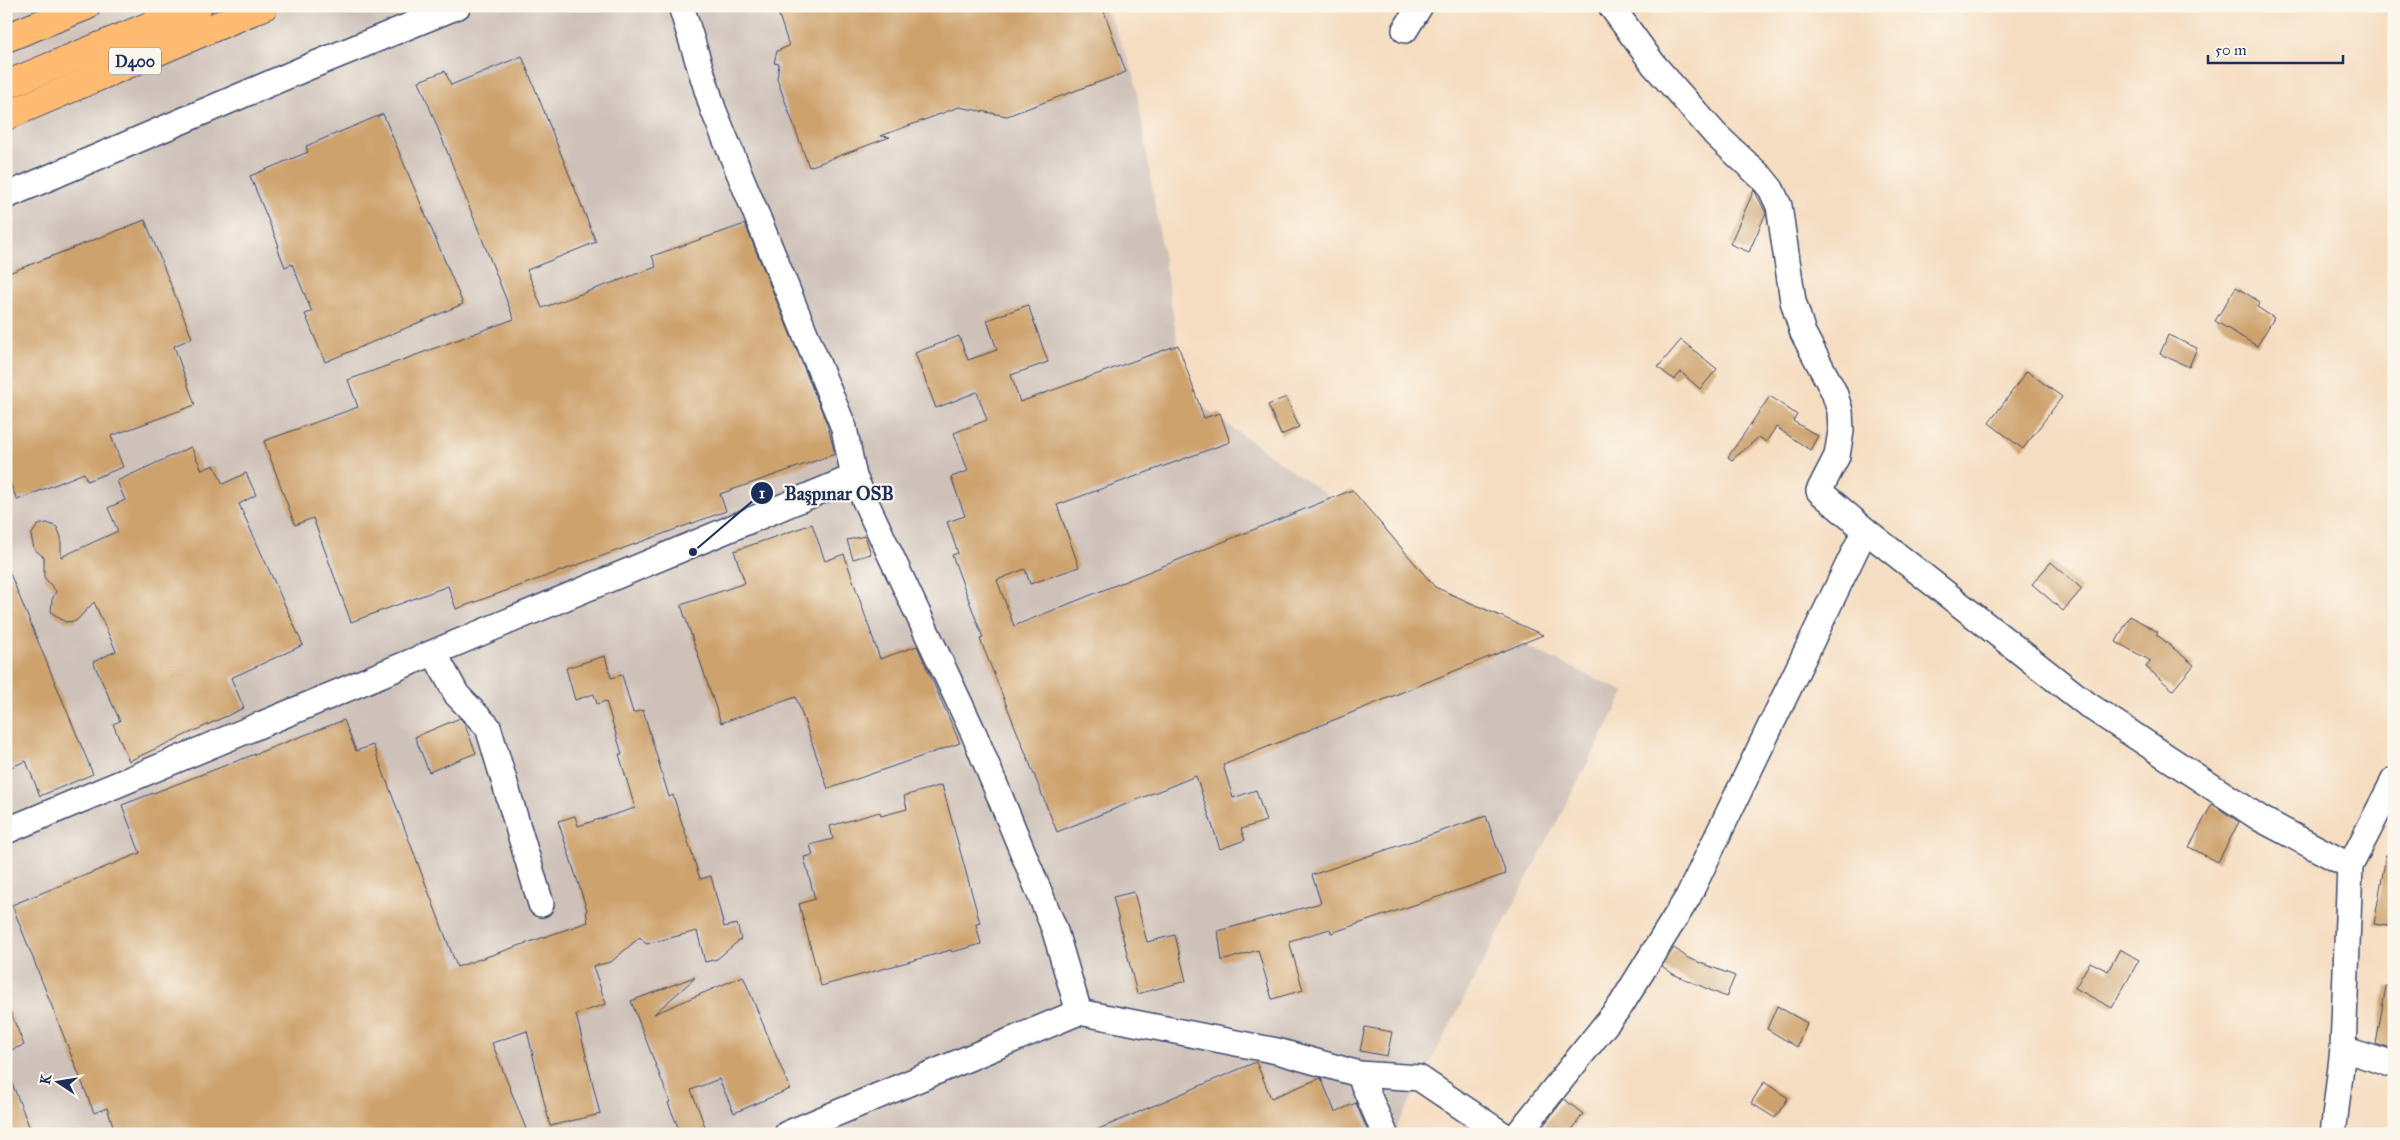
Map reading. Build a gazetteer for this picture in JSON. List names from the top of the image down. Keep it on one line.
{"streets":{"highway":["D400"]},"places":["Başpınar OSB"],"scale_bar":"50 m","north":"left"}
